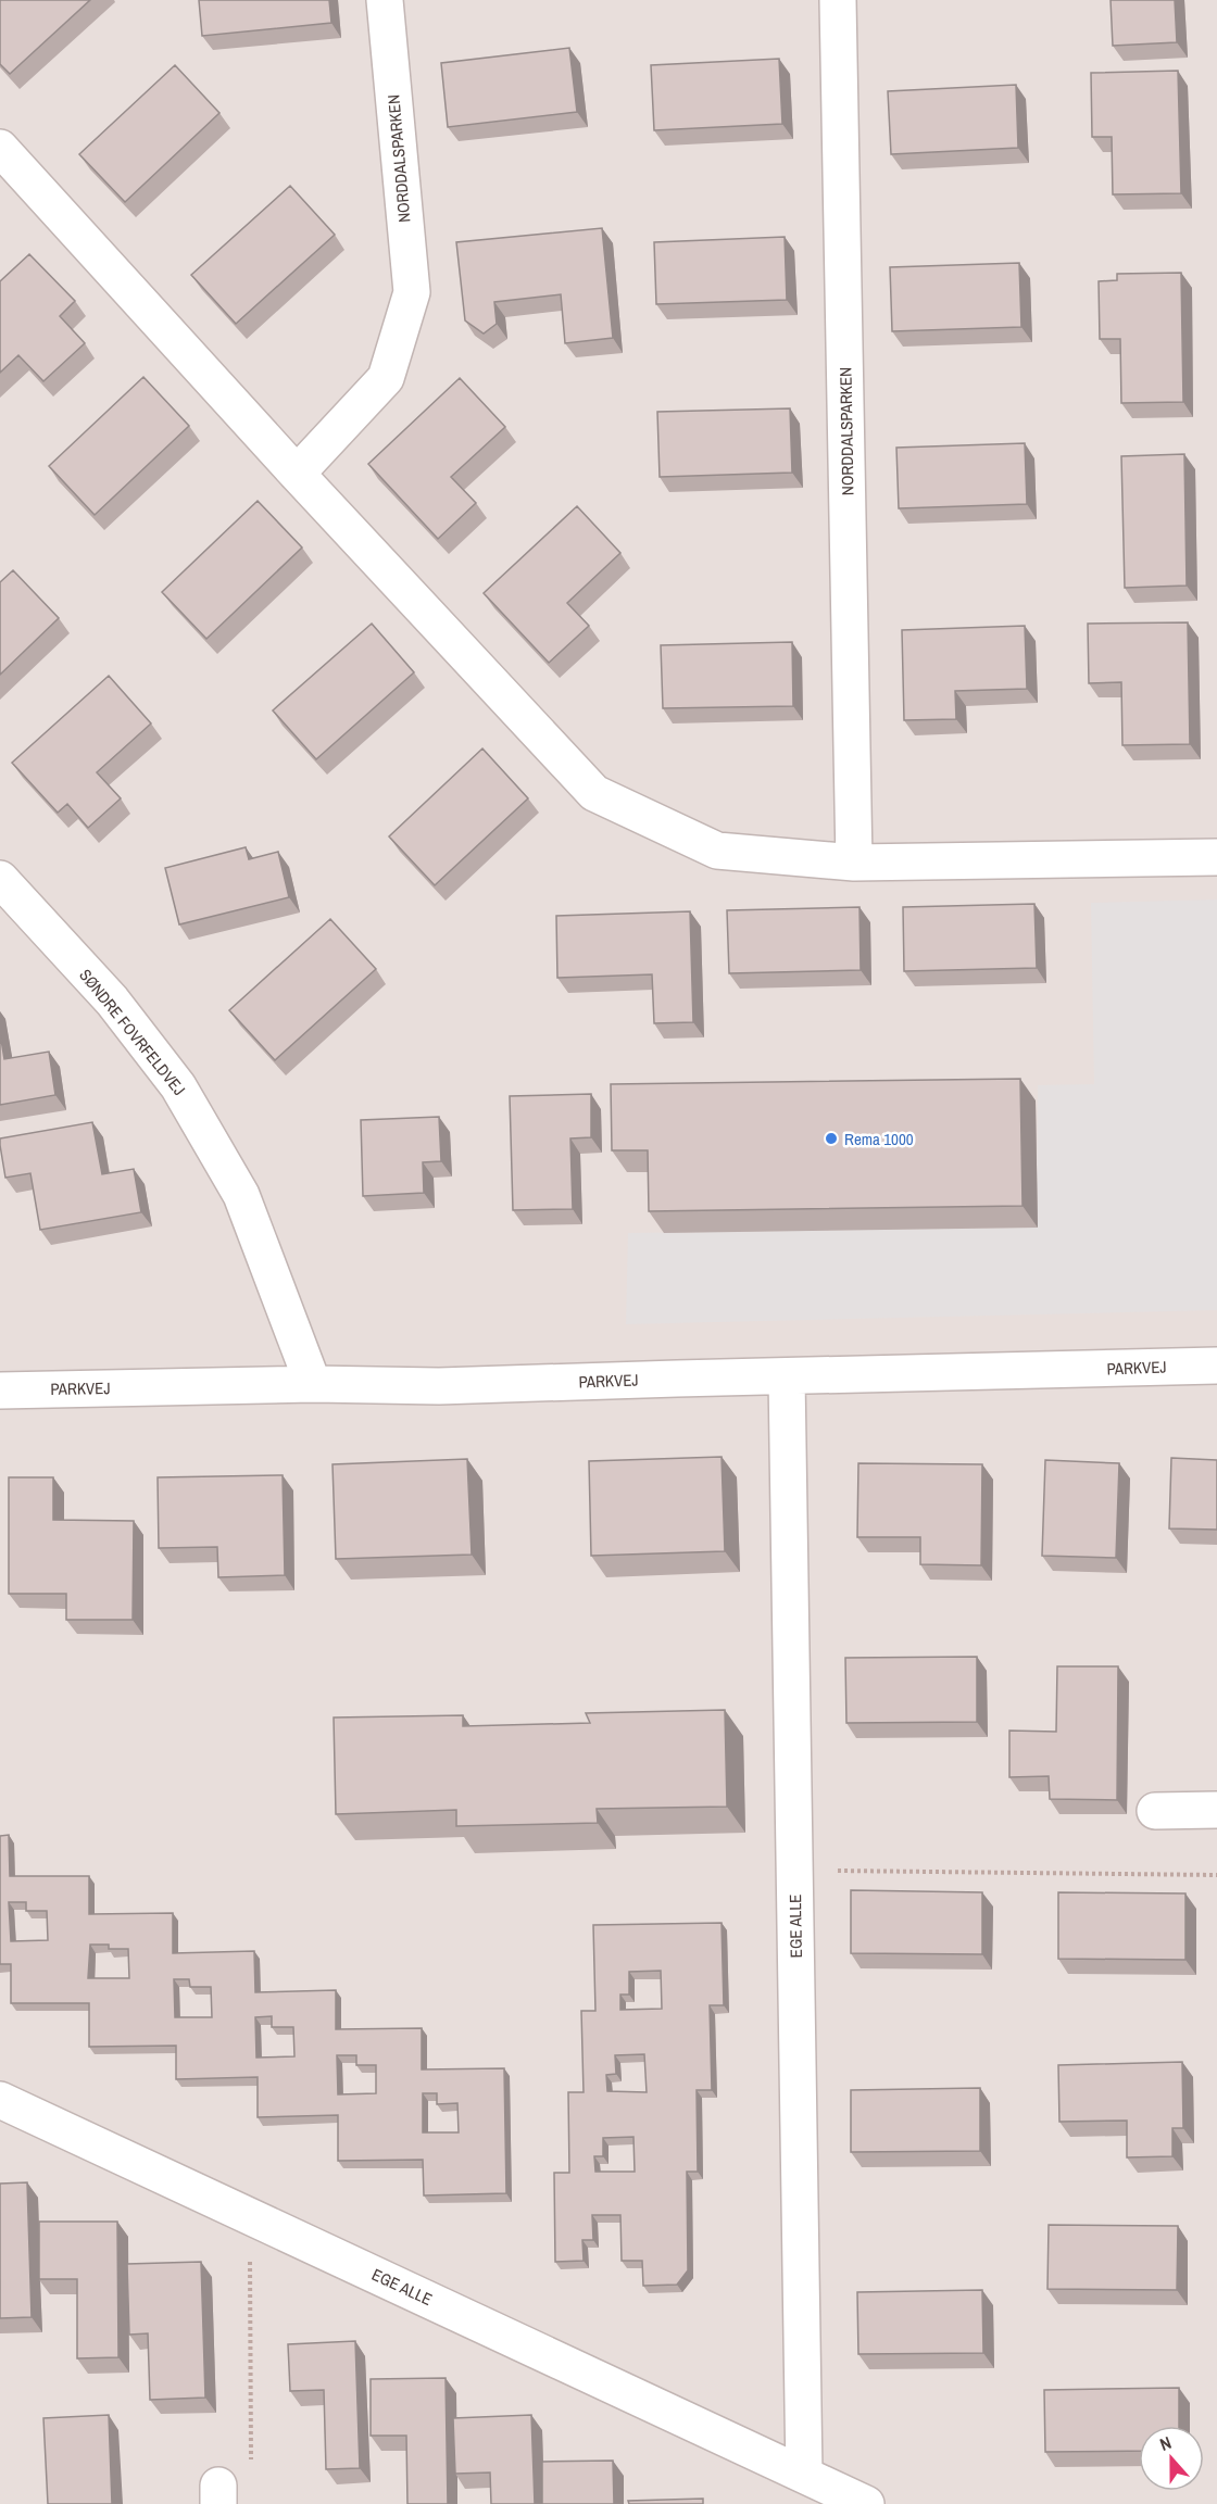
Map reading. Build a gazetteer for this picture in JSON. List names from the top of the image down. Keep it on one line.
{"streets":{"street":["NORDDALSPARKEN","SØNDRE FOVRFELDVEJ","PARKVEJ","EGE ALLE"]},"crossings":[["SØNDRE FOVRFELDVEJ","PARKVEJ"],["PARKVEJ","EGE ALLE"]],"places":["Rema 1000"],"north":"top"}
